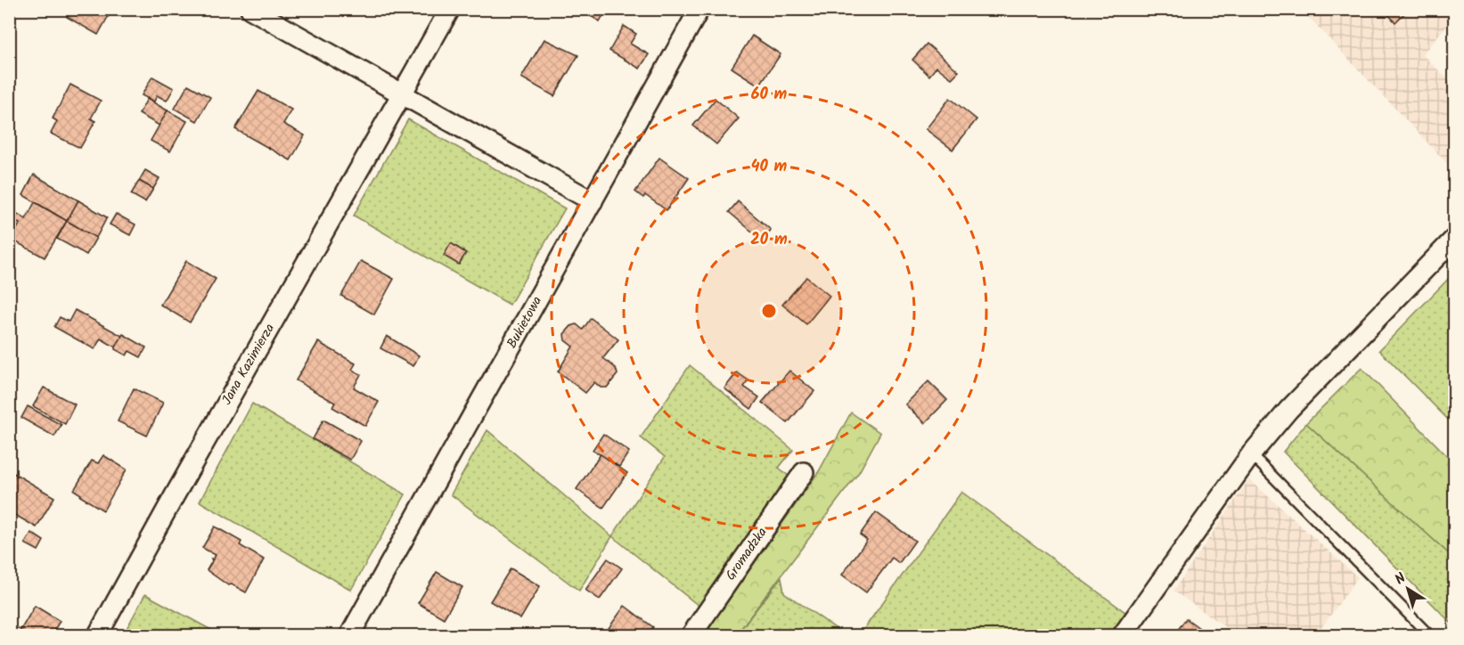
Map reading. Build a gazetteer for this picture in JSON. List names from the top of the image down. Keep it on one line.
{"streets":{"street":["Bukietowa","Jana Kazimierza","Gromadzka"]},"north":"top left","rings":["60 m","40 m","20 m"]}
